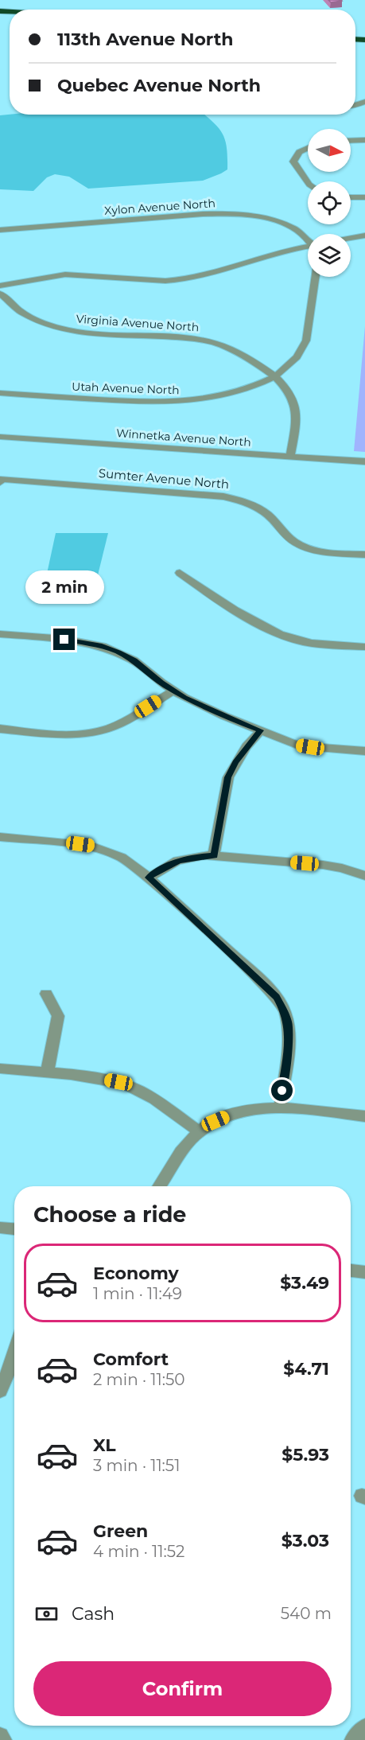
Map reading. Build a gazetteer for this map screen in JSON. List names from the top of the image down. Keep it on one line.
{"streets":{"street":["Xylon Avenue North","Virginia Avenue North","Utah Avenue North","Winnetka Avenue North","Sumter Avenue North"]},"crossings":[["Virginia Avenue North","Utah Avenue North"],["Virginia Avenue North","Winnetka Avenue North"]],"north":"right","page":{"banner":["113th Avenue North","Quebec Avenue North"],"bubble":"2 min","heading":"Choose a ride","list":[{"name":"Economy","note":"1 min · 11:49","value":"$3.49"},{"name":"Comfort","note":"2 min · 11:50","value":"$4.71"},{"name":"XL","note":"3 min · 11:51","value":"$5.93"},{"name":"Green","note":"4 min · 11:52","value":"$3.03"}],"pay":["Cash","540 m"],"buttons":"Confirm"}}
